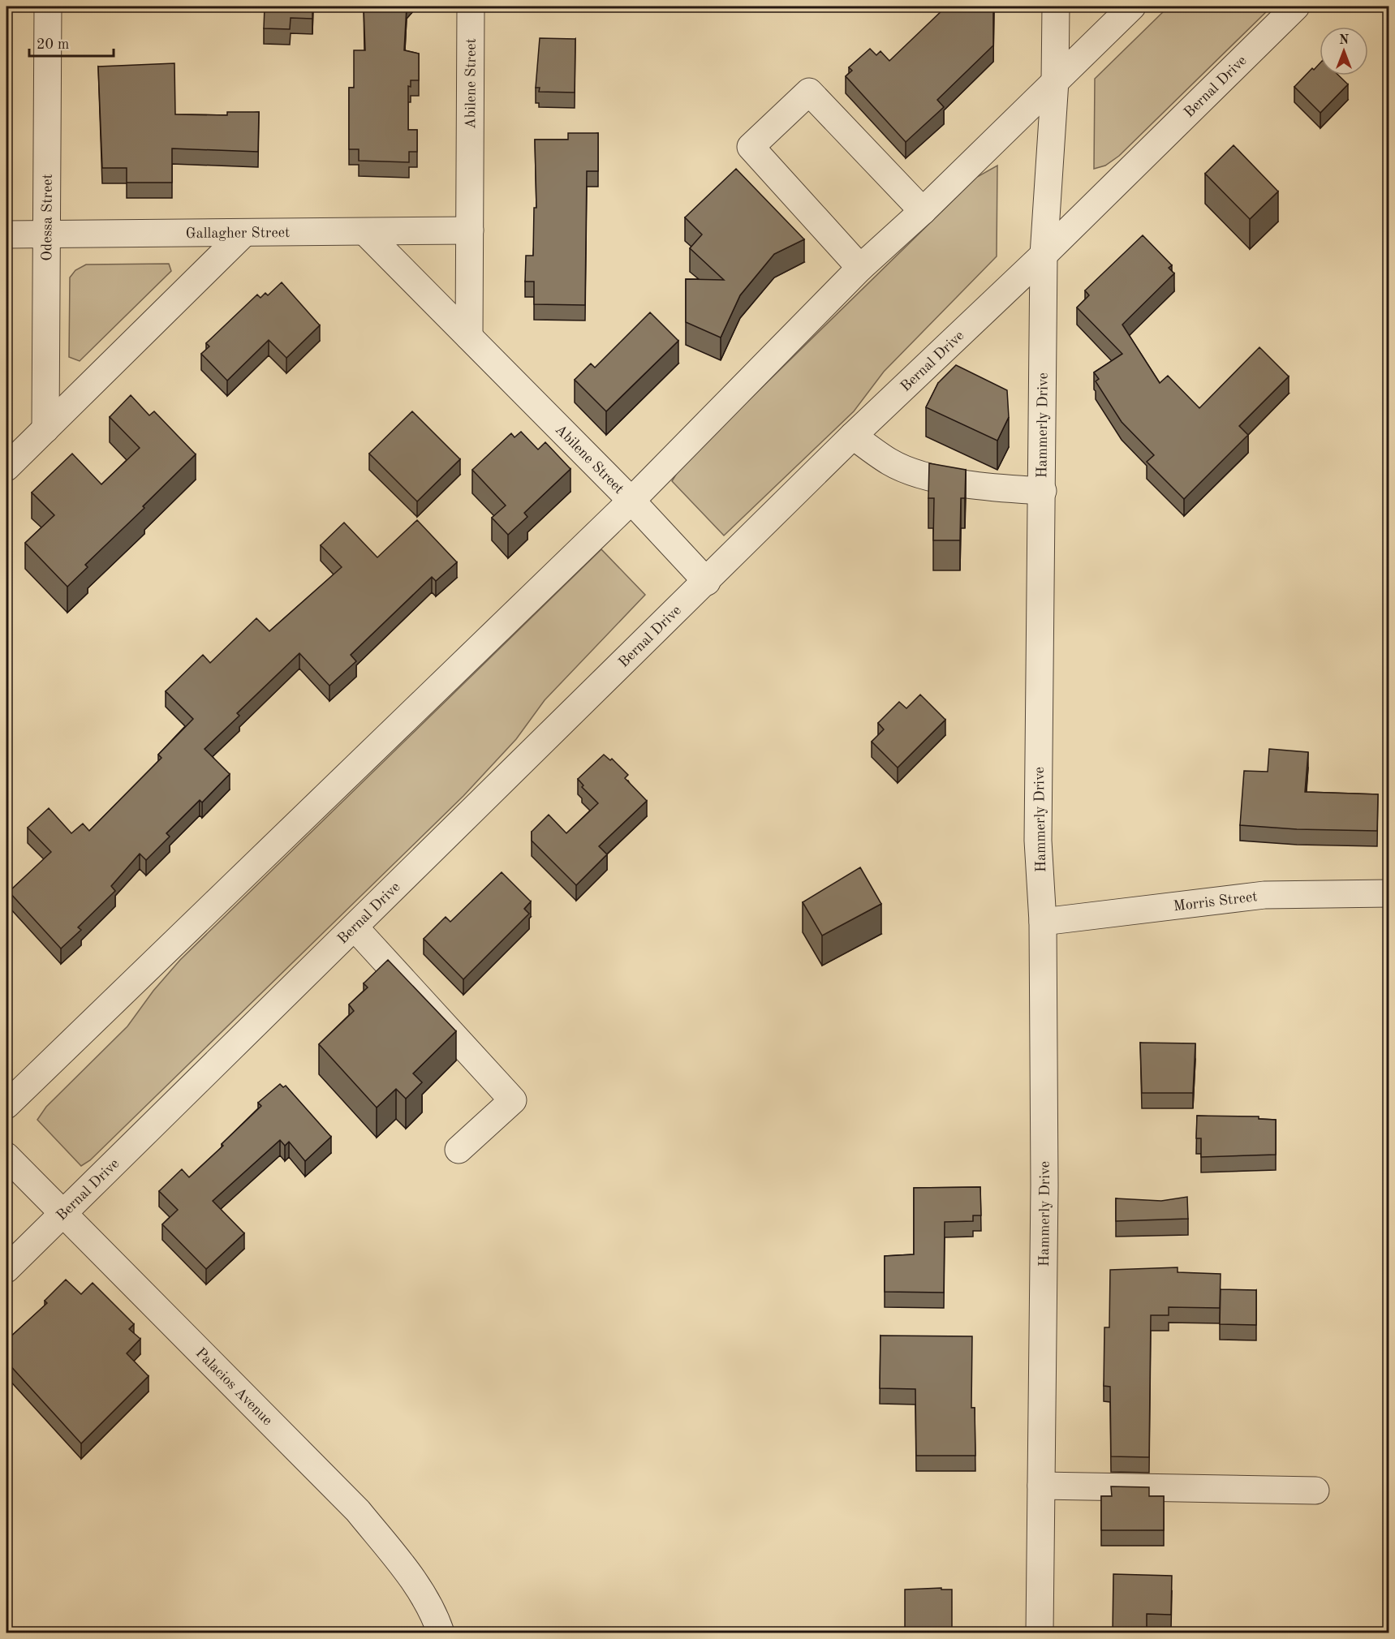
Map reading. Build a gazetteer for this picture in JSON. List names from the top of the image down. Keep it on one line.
{"streets":{"street":["Abilene Street","Bernal Drive","Odessa Street","Gallagher Street","Hammerly Drive","Morris Street","Palacios Avenue"]},"crossings":[["Abilene Street","Bernal Drive"],["Abilene Street","Gallagher Street"],["Bernal Drive","Hammerly Drive"],["Bernal Drive","Palacios Avenue"],["Odessa Street","Gallagher Street"],["Hammerly Drive","Morris Street"]],"scale_bar":"20 m","north":"top"}
